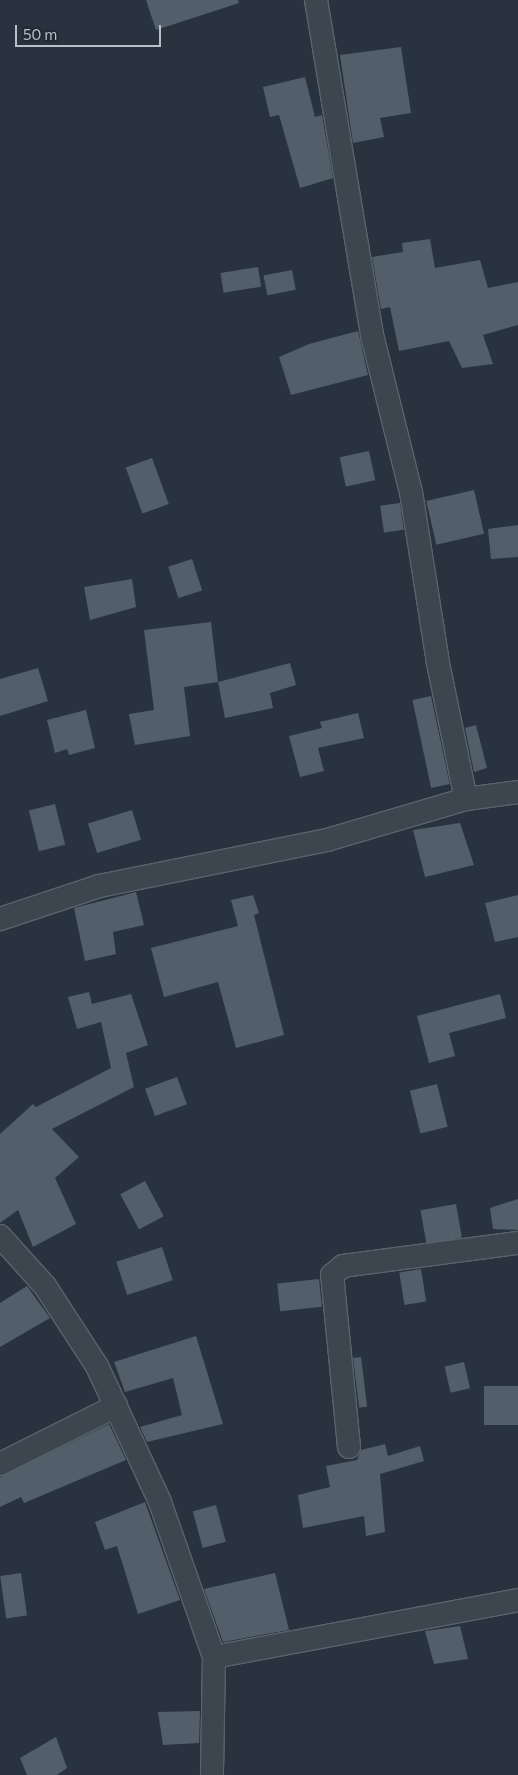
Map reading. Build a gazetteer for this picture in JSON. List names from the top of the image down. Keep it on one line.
{"scale_bar":"50 m"}
